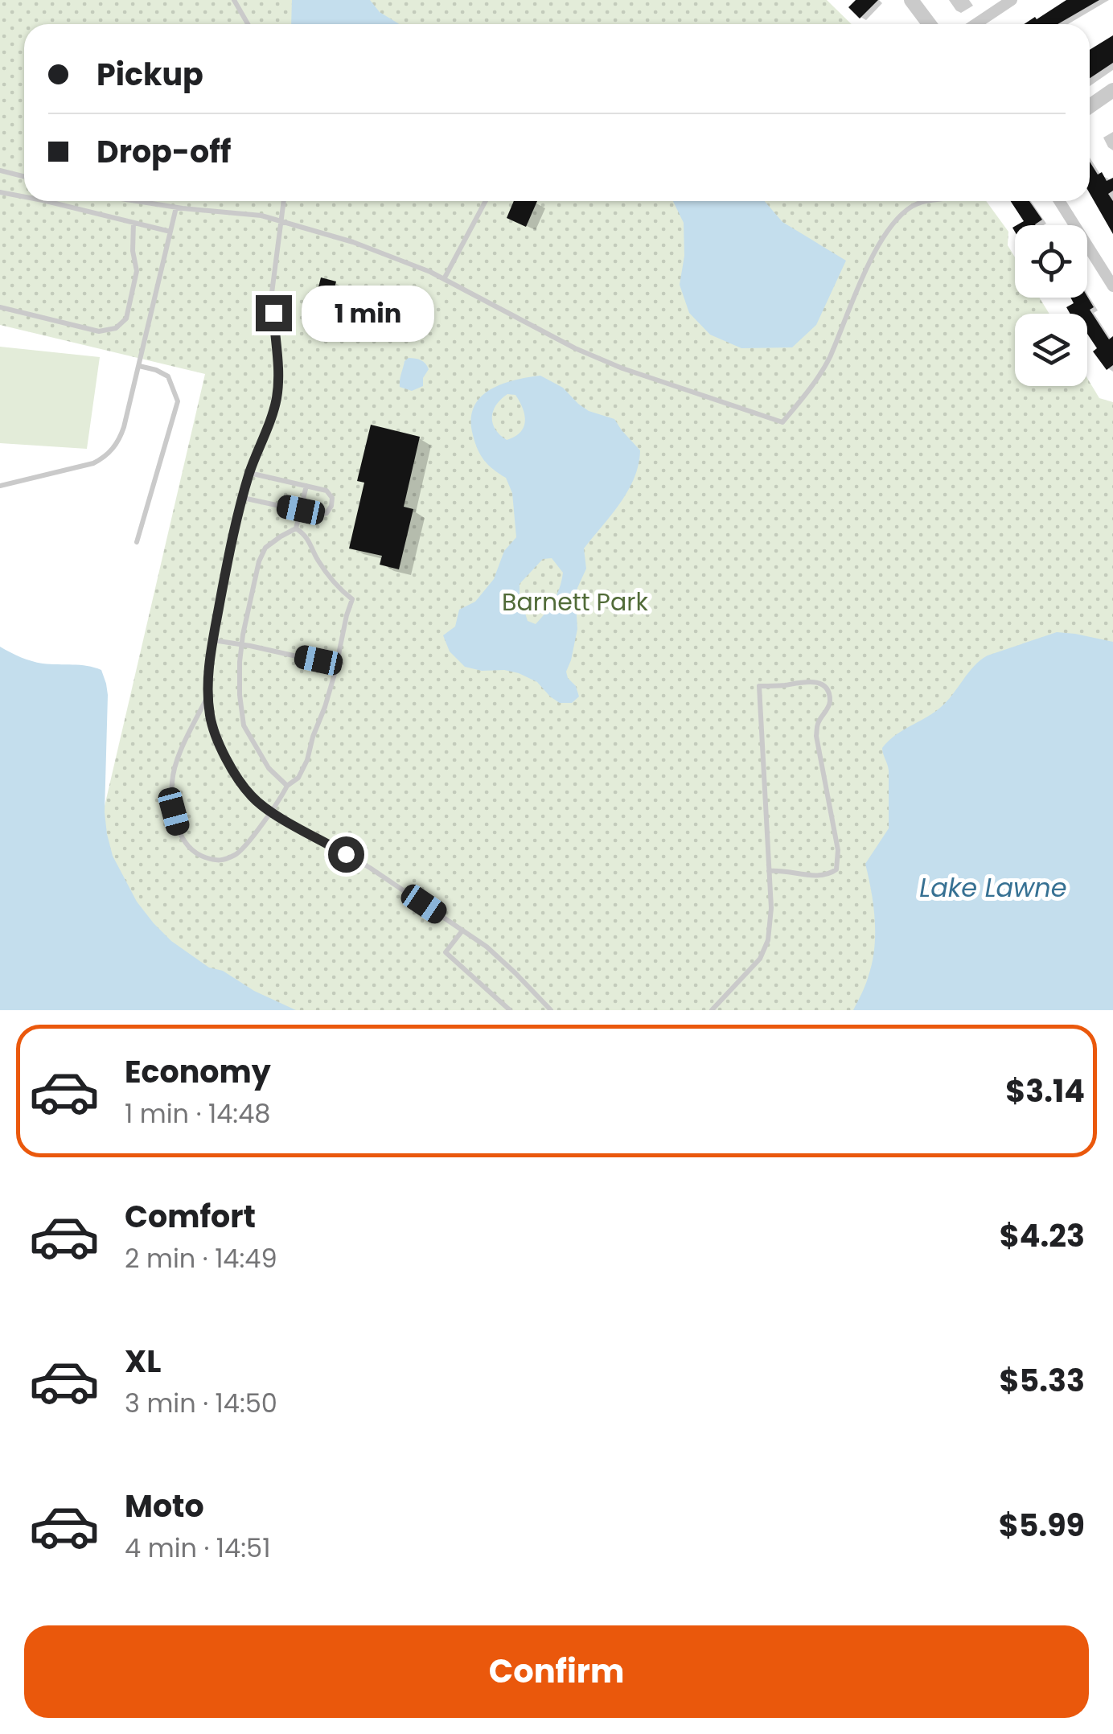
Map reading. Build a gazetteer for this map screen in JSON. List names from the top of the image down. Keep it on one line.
{"water":["Lake Lawne"],"parks":["Barnett Park"],"page":{"banner":["Pickup","Drop-off"],"bubble":"1 min","list":[{"name":"Economy","note":"1 min · 14:48","value":"$3.14"},{"name":"Comfort","note":"2 min · 14:49","value":"$4.23"},{"name":"XL","note":"3 min · 14:50","value":"$5.33"},{"name":"Moto","note":"4 min · 14:51","value":"$5.99"}],"buttons":"Confirm"}}
